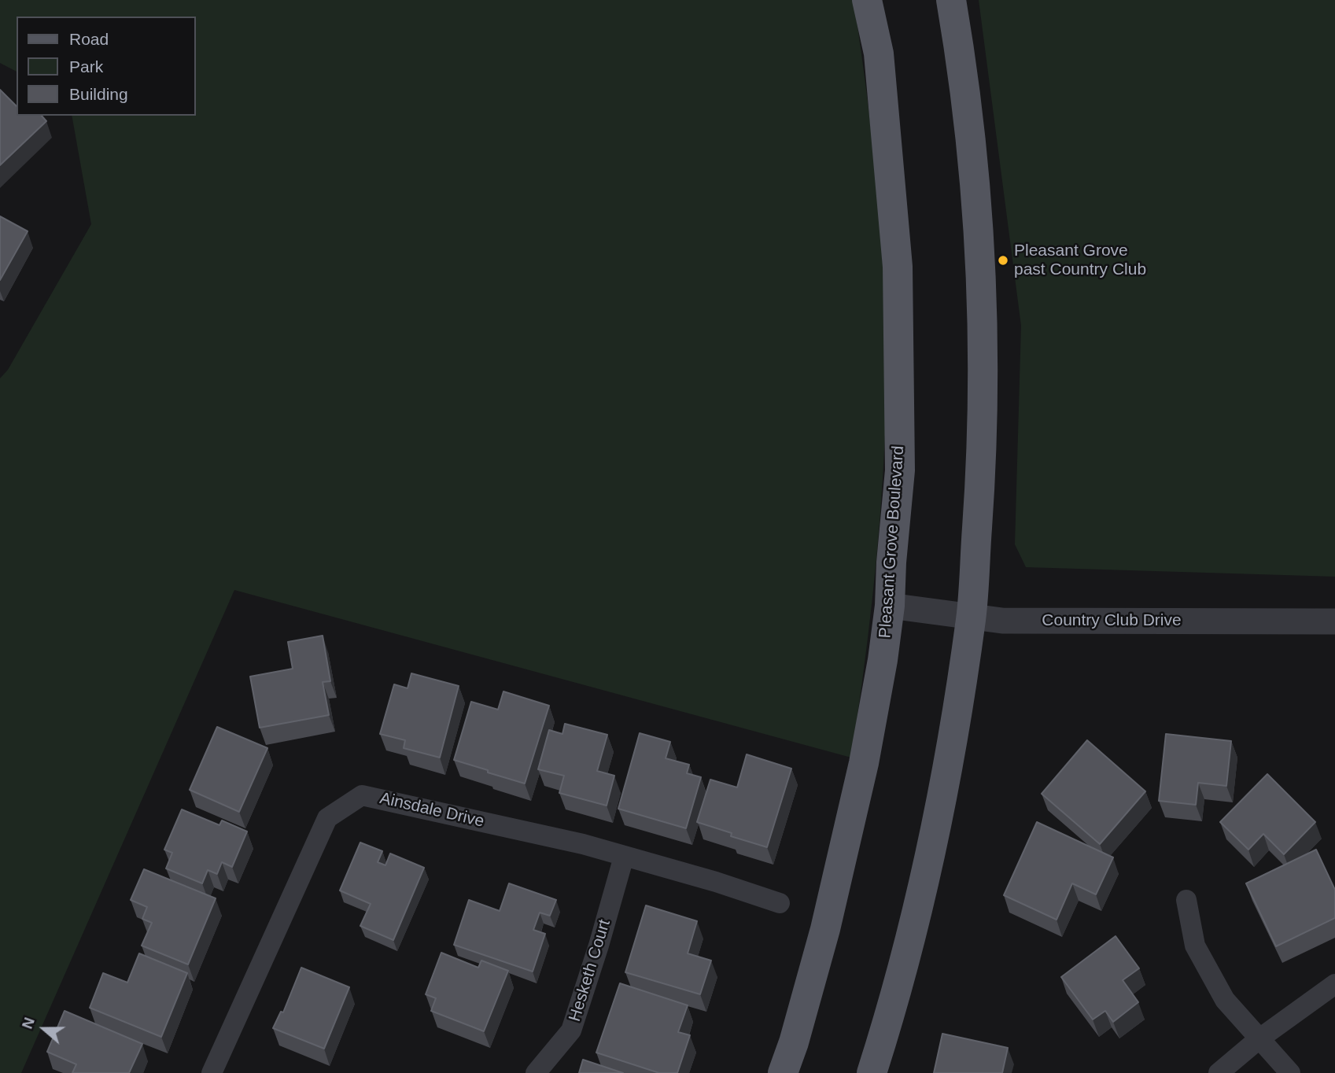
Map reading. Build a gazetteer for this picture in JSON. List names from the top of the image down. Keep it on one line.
{"streets":{"main road":["Pleasant Grove Boulevard"],"street":["Country Club Drive","Ainsdale Drive","Hesketh Court"]},"crossings":[["Pleasant Grove Boulevard","Country Club Drive"],["Ainsdale Drive","Hesketh Court"]],"places":["Pleasant Grove past Country Club"],"legend":["Road","Park","Building"],"north":"left"}
